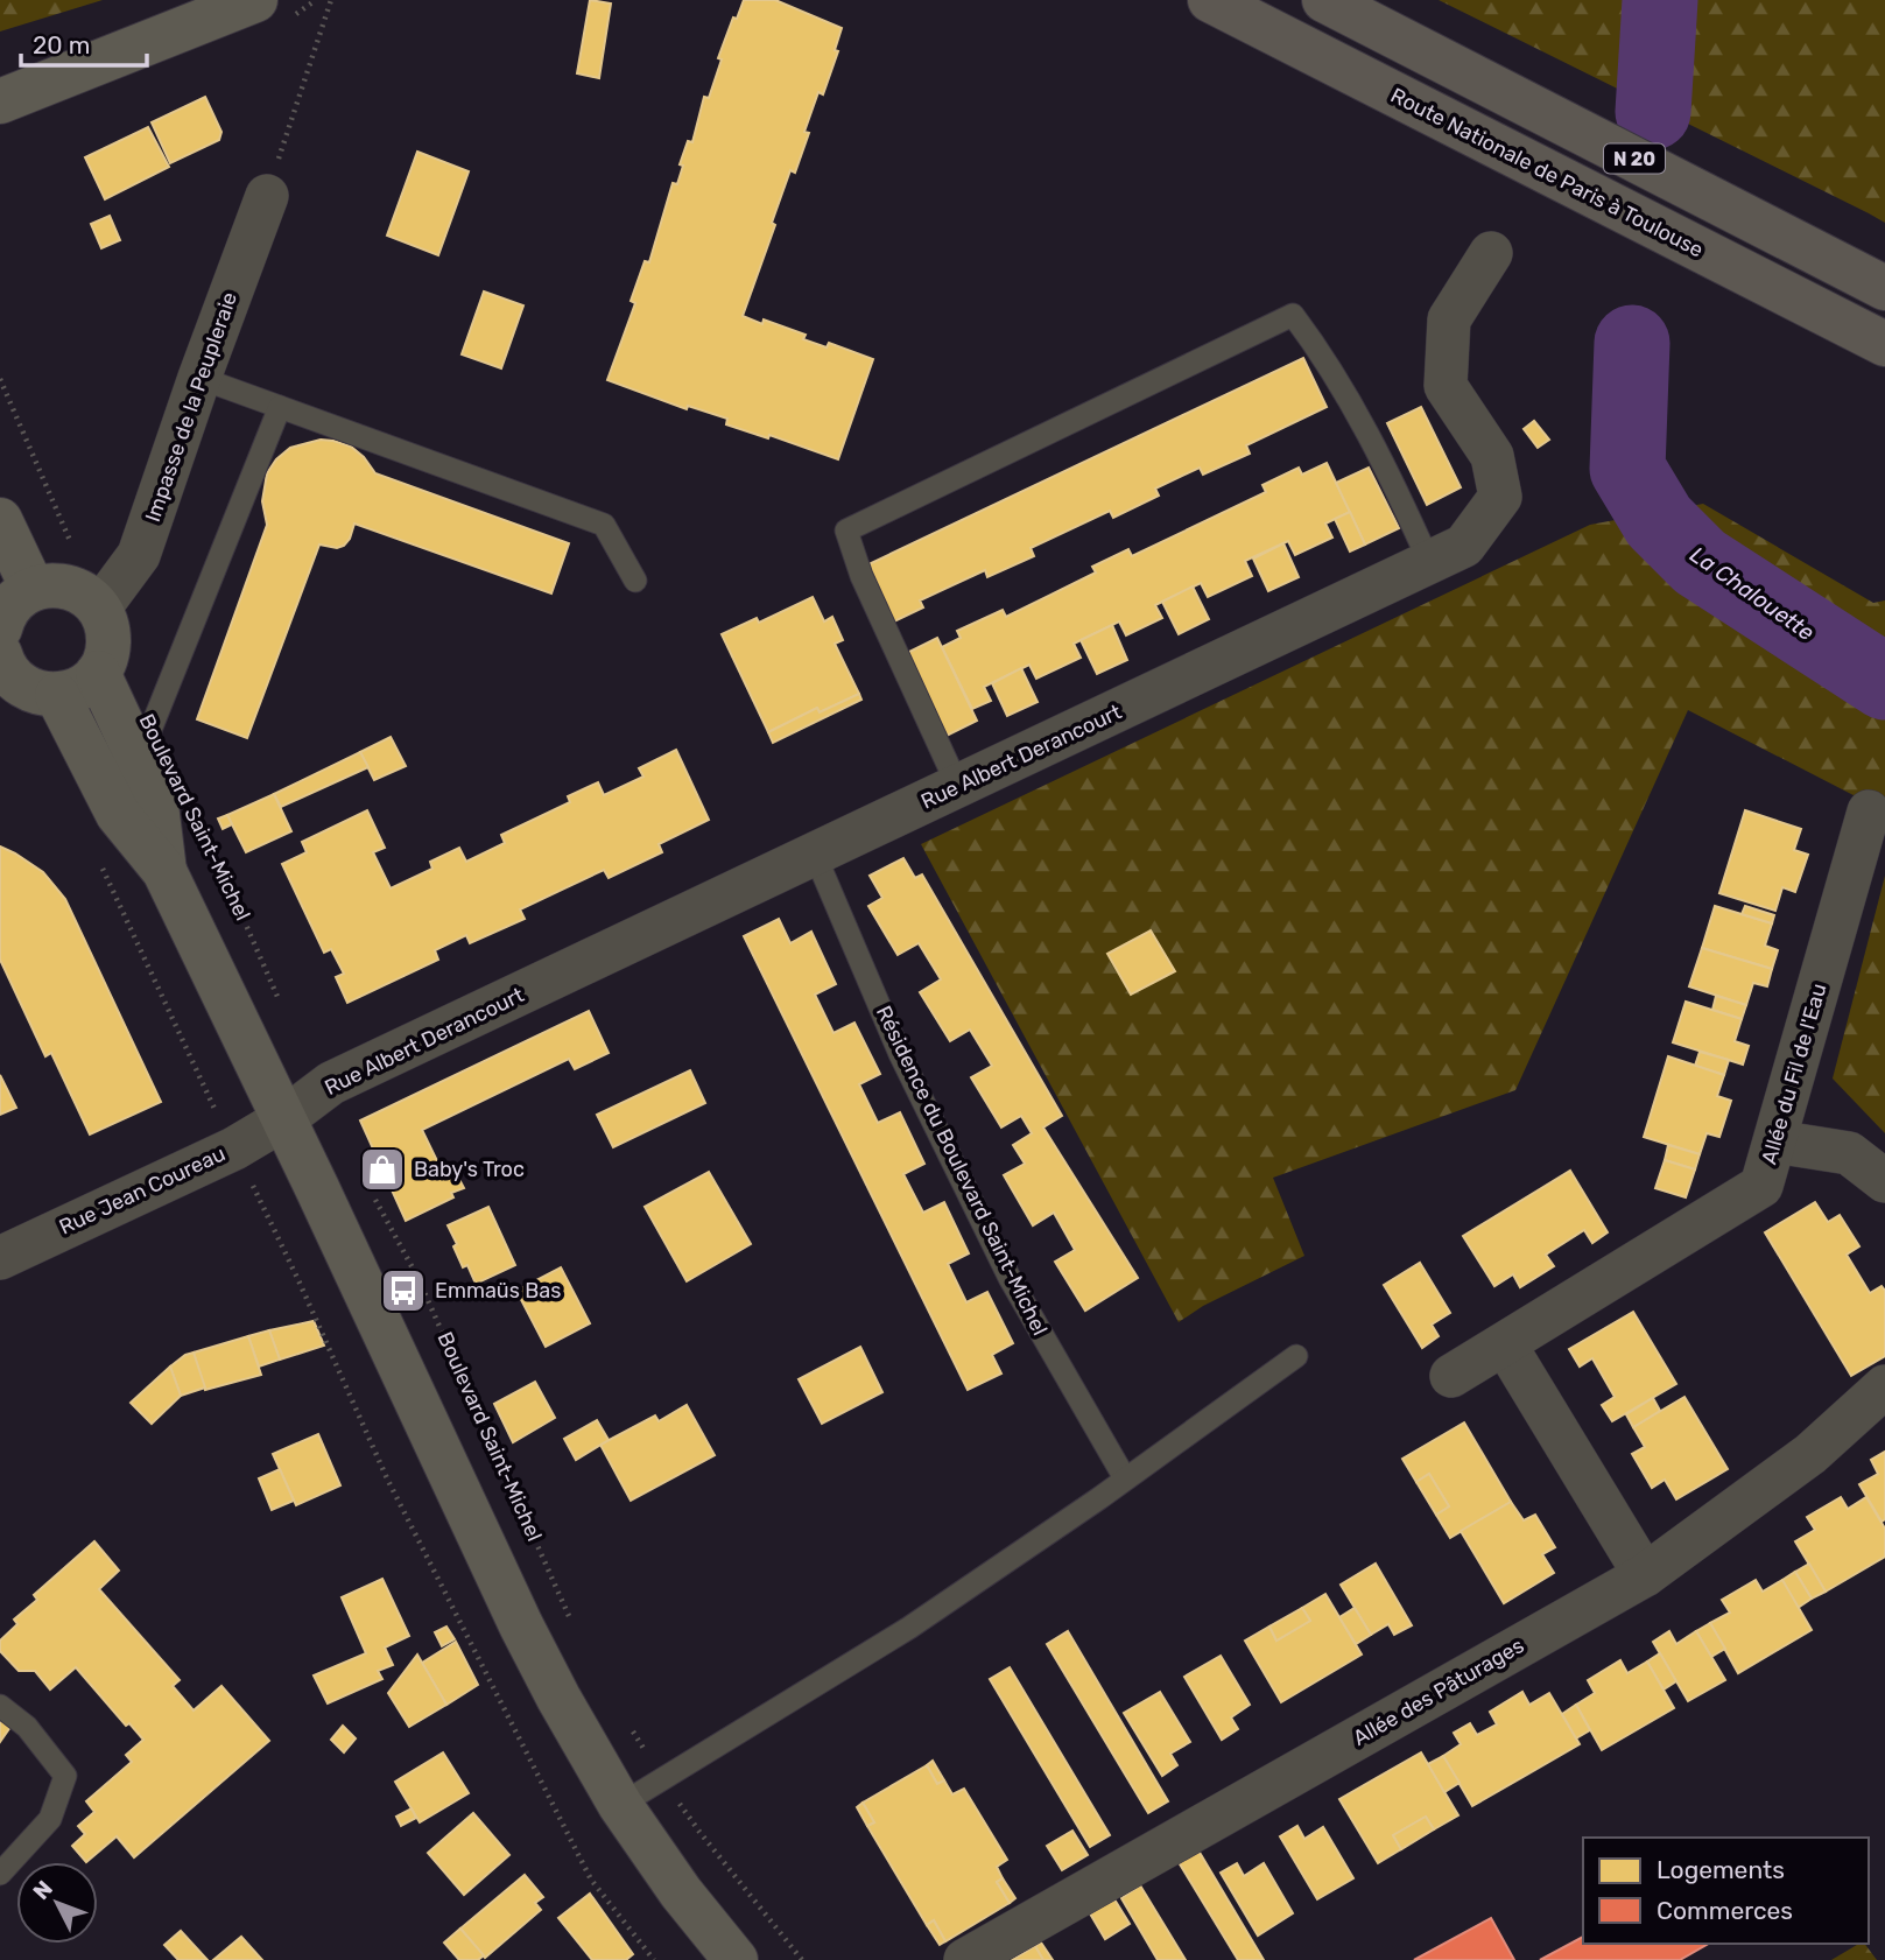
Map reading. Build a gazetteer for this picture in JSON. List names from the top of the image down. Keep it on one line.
{"streets":{"main road":["N 20","Route Nationale de Paris à Toulouse","Boulevard Saint-Michel"],"street":["Impasse de la Peupleraie","Rue Albert Derancourt","Allée du Fil de l'Eau","Rue Jean Coureau","Allée des Pâturages"],"lane":["Résidence du Boulevard Saint-Michel"]},"crossings":[["Impasse de la Peupleraie","Boulevard Saint-Michel"],["Rue Albert Derancourt","Boulevard Saint-Michel"],["Rue Albert Derancourt","Résidence du Boulevard Saint-Michel"],["Rue Albert Derancourt","Rue Jean Coureau"],["Boulevard Saint-Michel","Rue Jean Coureau"]],"water":["La Chalouette"],"places":{"shop":["Baby's Troc"],"bus stop":["Emmaüs Bas"]},"legend":["Logements","Commerces"],"scale_bar":"20 m","north":"top left"}
